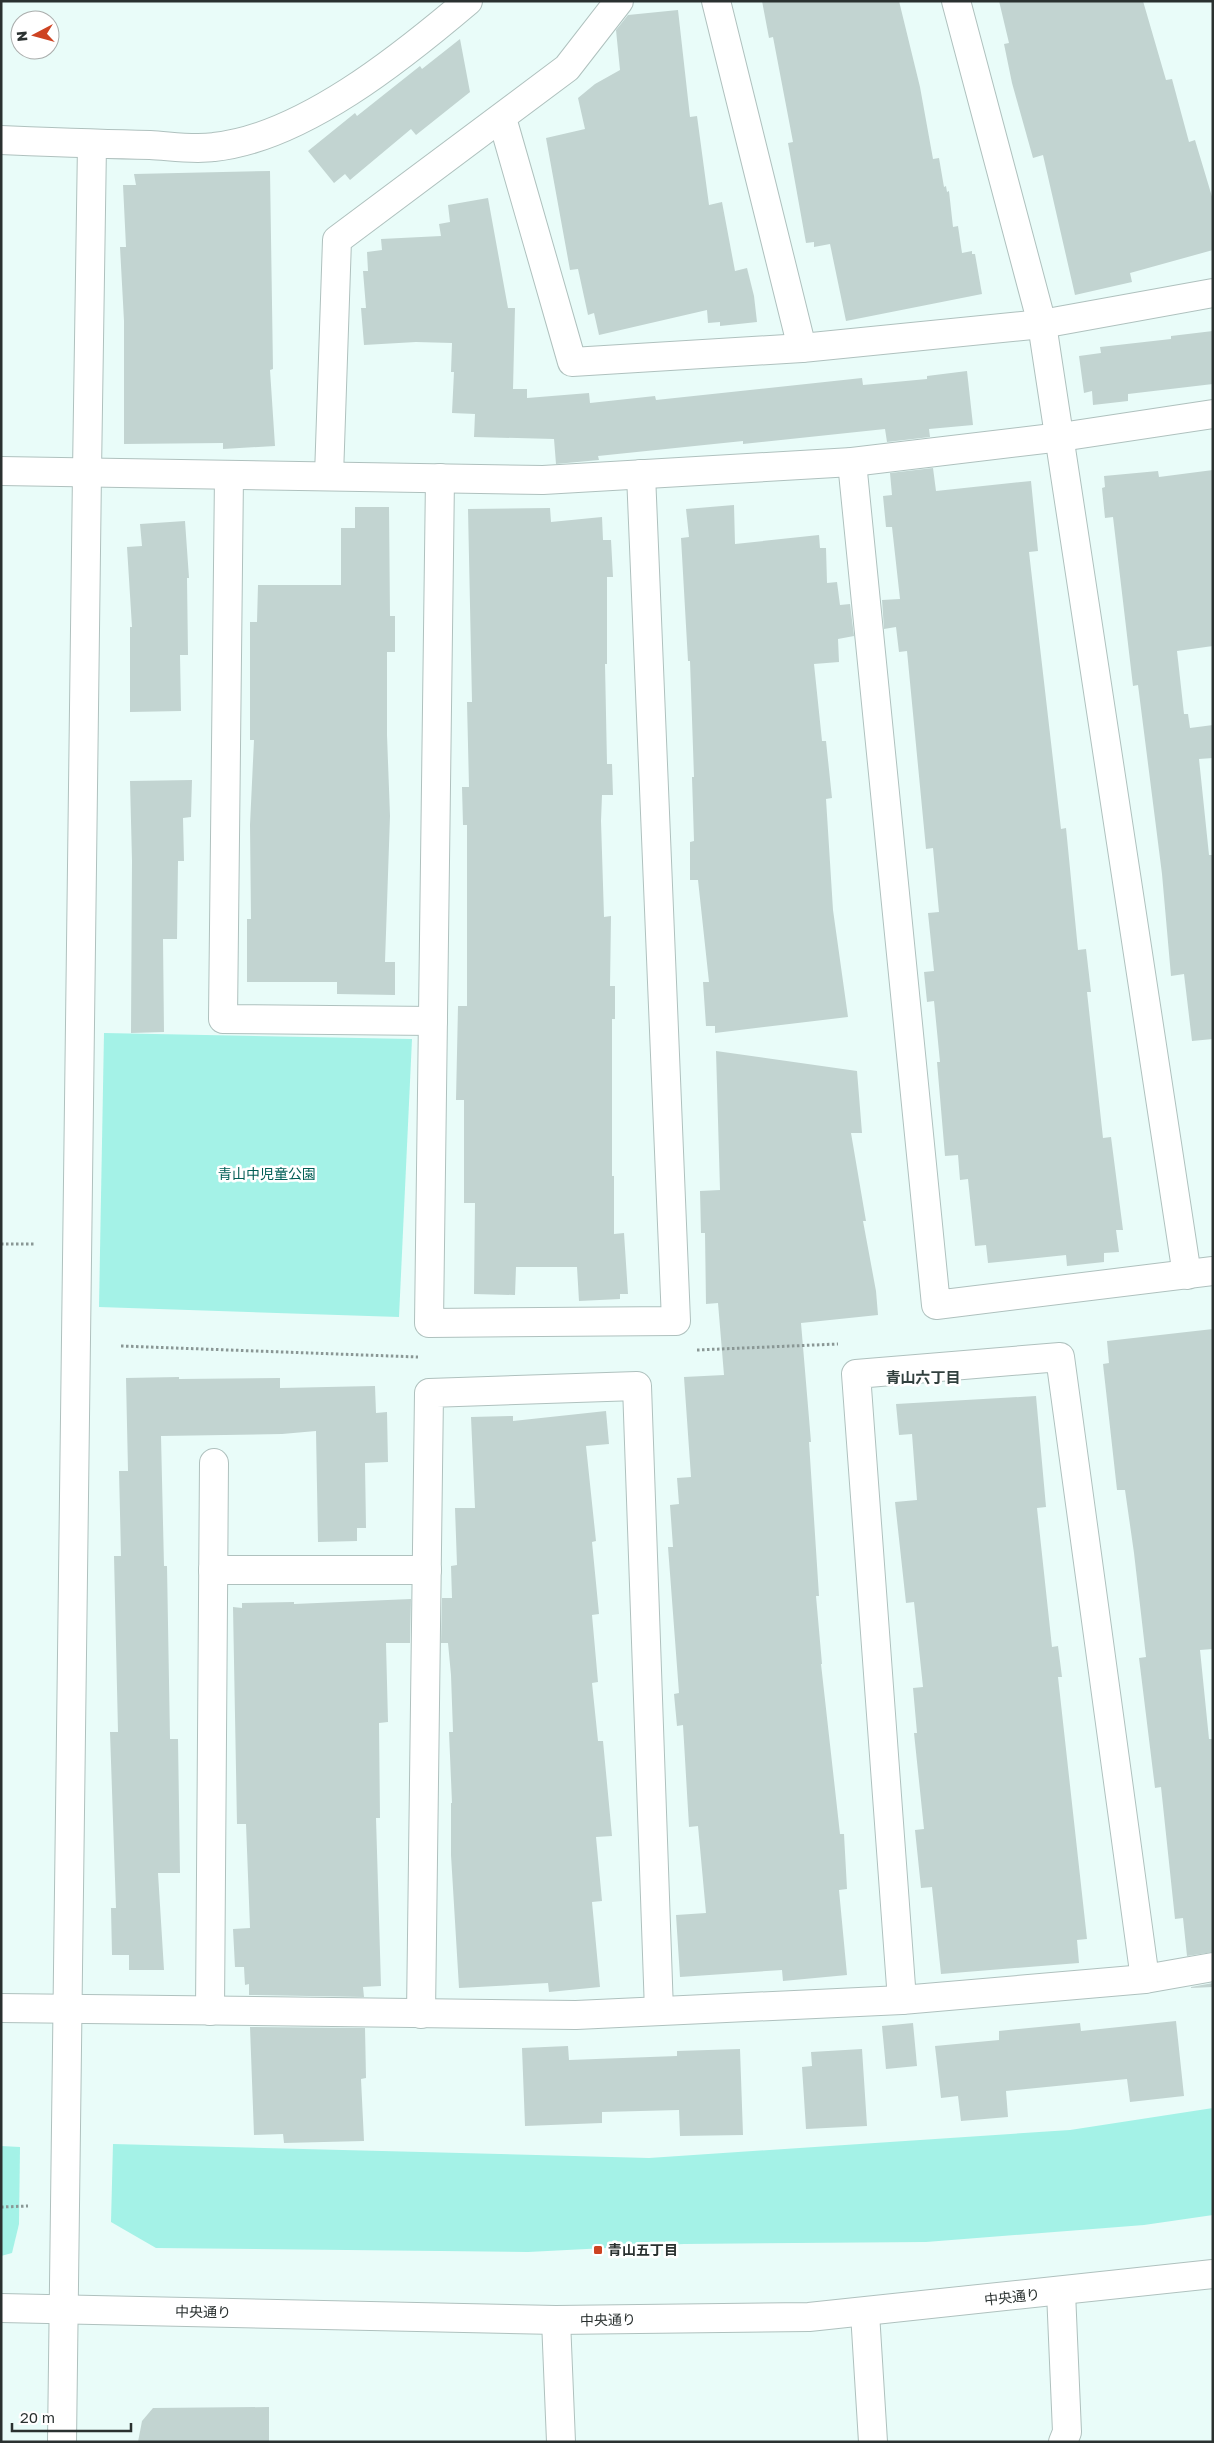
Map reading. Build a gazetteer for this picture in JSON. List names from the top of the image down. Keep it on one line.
{"streets":{"street":["中央通り"]},"districts":["青山六丁目"],"parks":["青山中児童公園"],"places":{"transit":["青山五丁目"]},"scale_bar":"20 m","north":"left"}
